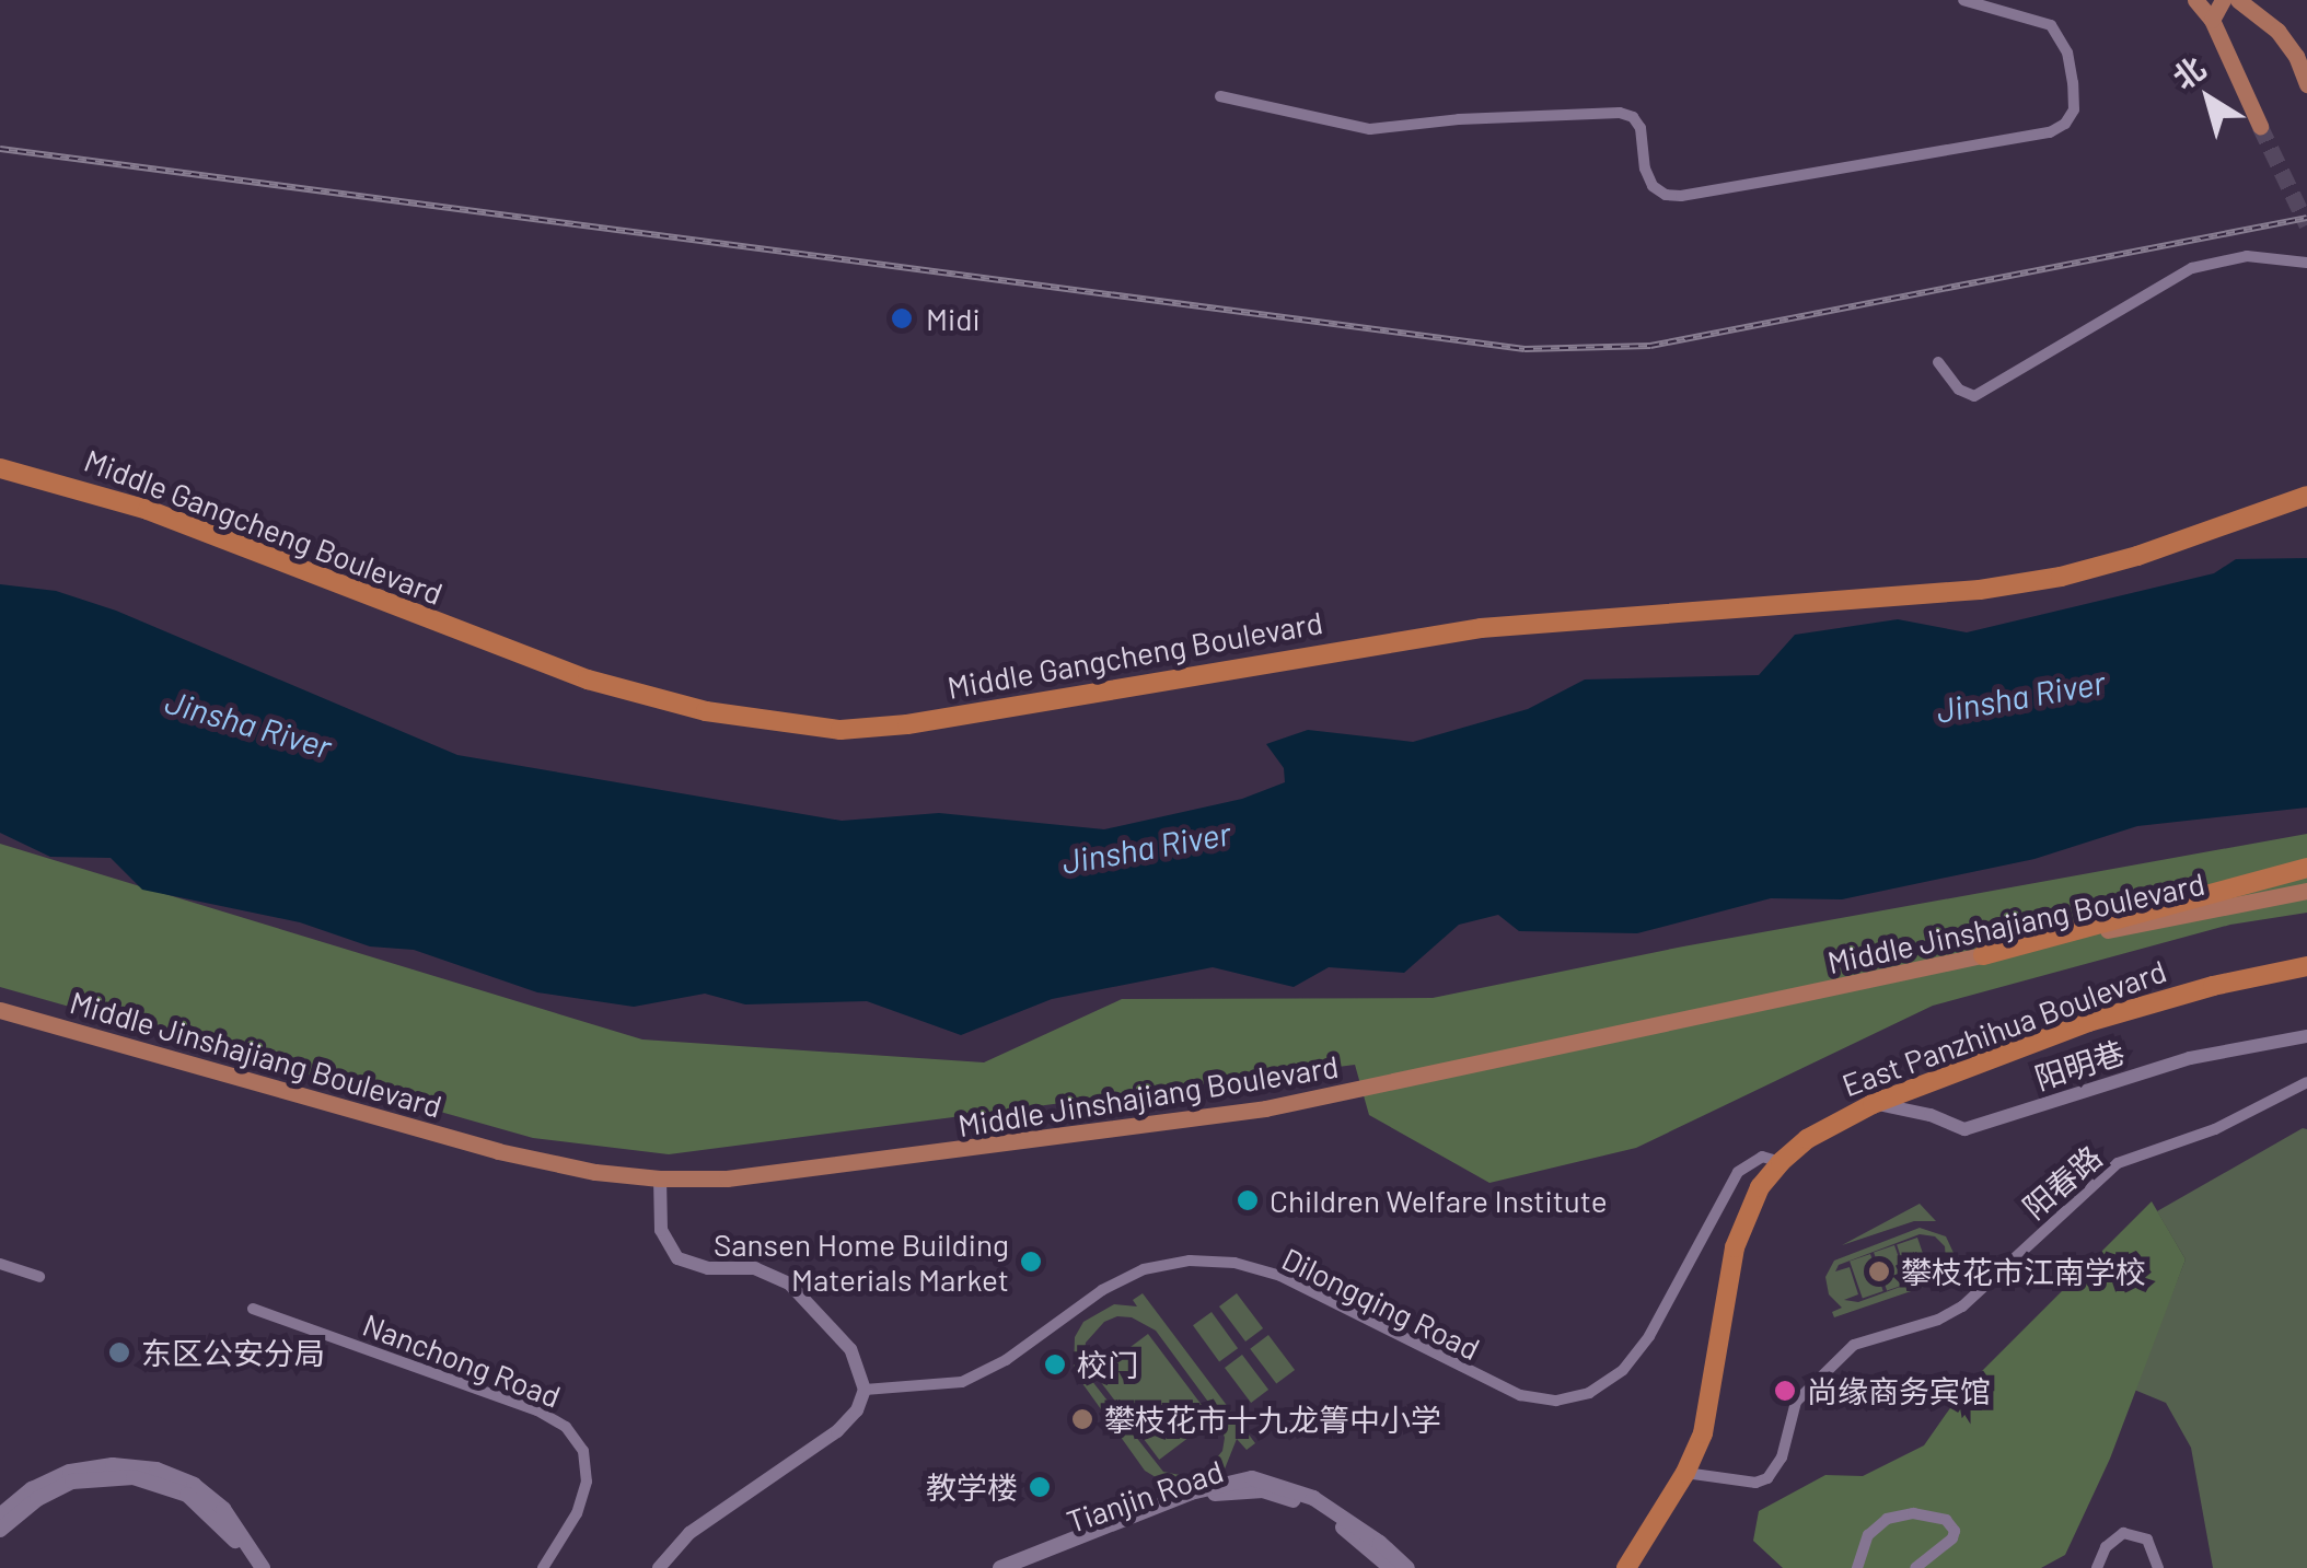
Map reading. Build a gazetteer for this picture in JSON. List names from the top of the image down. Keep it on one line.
{"streets":{"highway":["Middle Gangcheng Boulevard","East Panzhihua Boulevard"],"main road":["Middle Jinshajiang Boulevard","Tianjin Road"],"street":["阳明巷","阳春路","Dilongqing Road","Nanchong Road"]},"crossings":[["East Panzhihua Boulevard","阳明巷"],["East Panzhihua Boulevard","阳春路"],["East Panzhihua Boulevard","Dilongqing Road"]],"water":["Jinsha River"],"places":["Midi","Children Welfare Institute","Sansen Home Building Materials Market","攀枝花市江南学校","东区公安分局","校门","尚缘商务宾馆","攀枝花市十九龙箐中小学","教学楼"],"north":"top left"}
